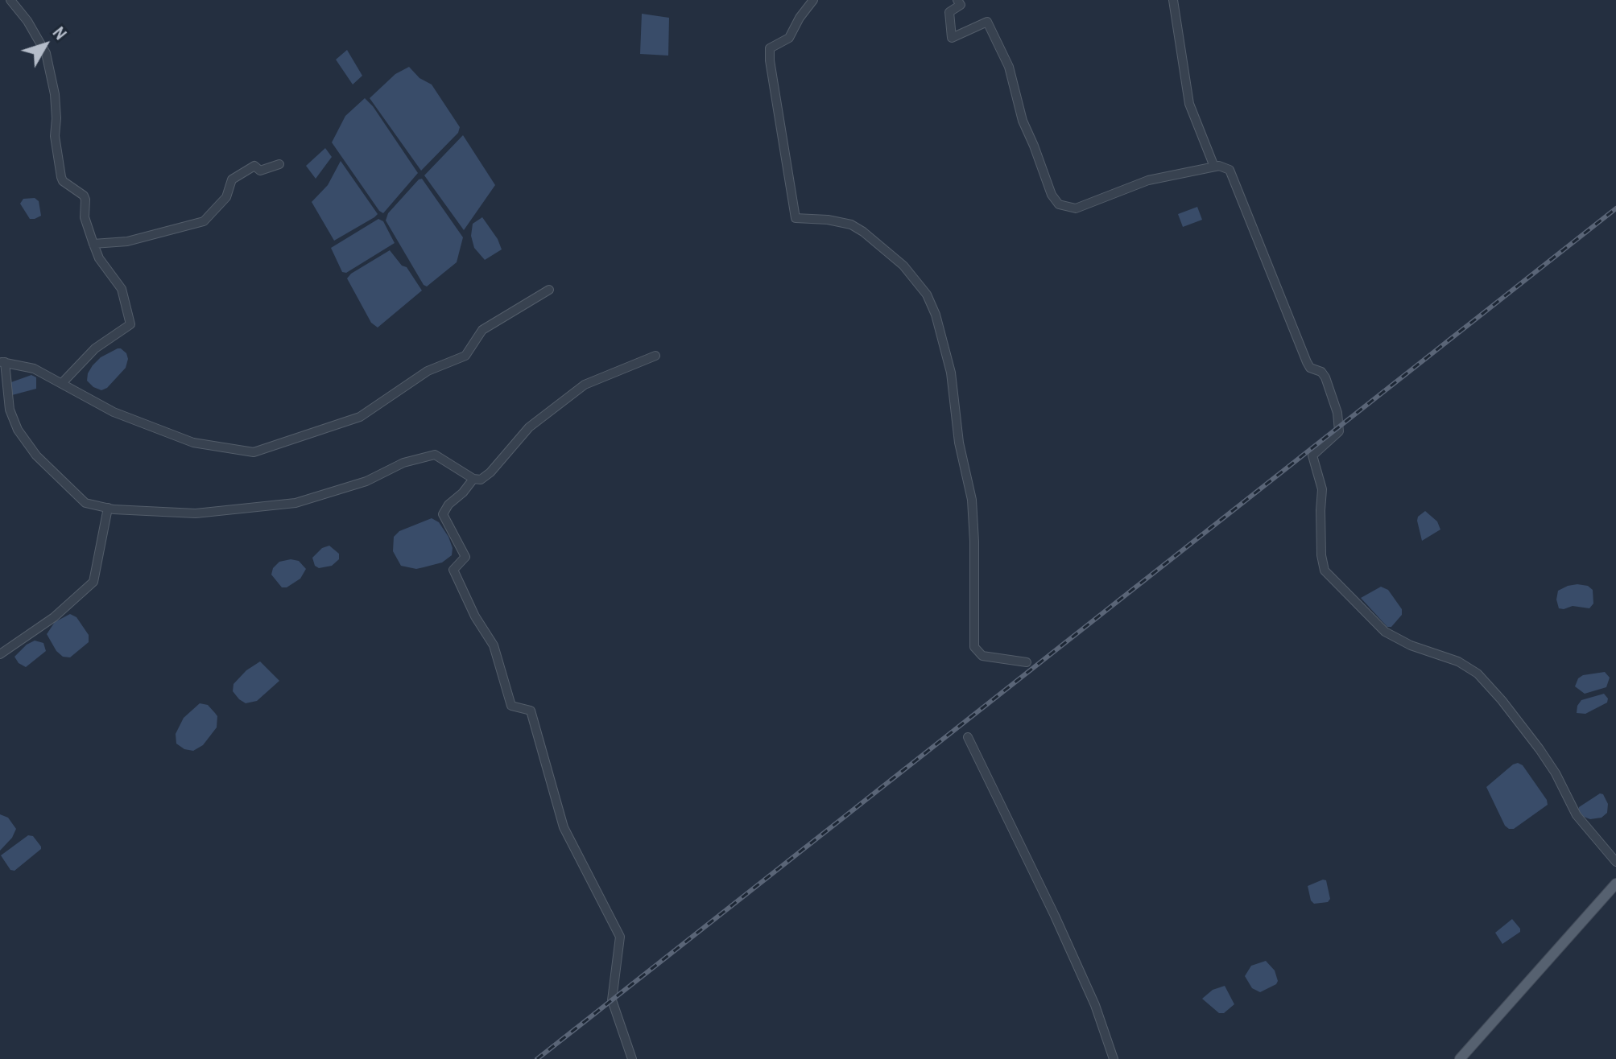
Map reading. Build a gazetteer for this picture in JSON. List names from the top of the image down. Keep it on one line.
{"north":"top right"}
